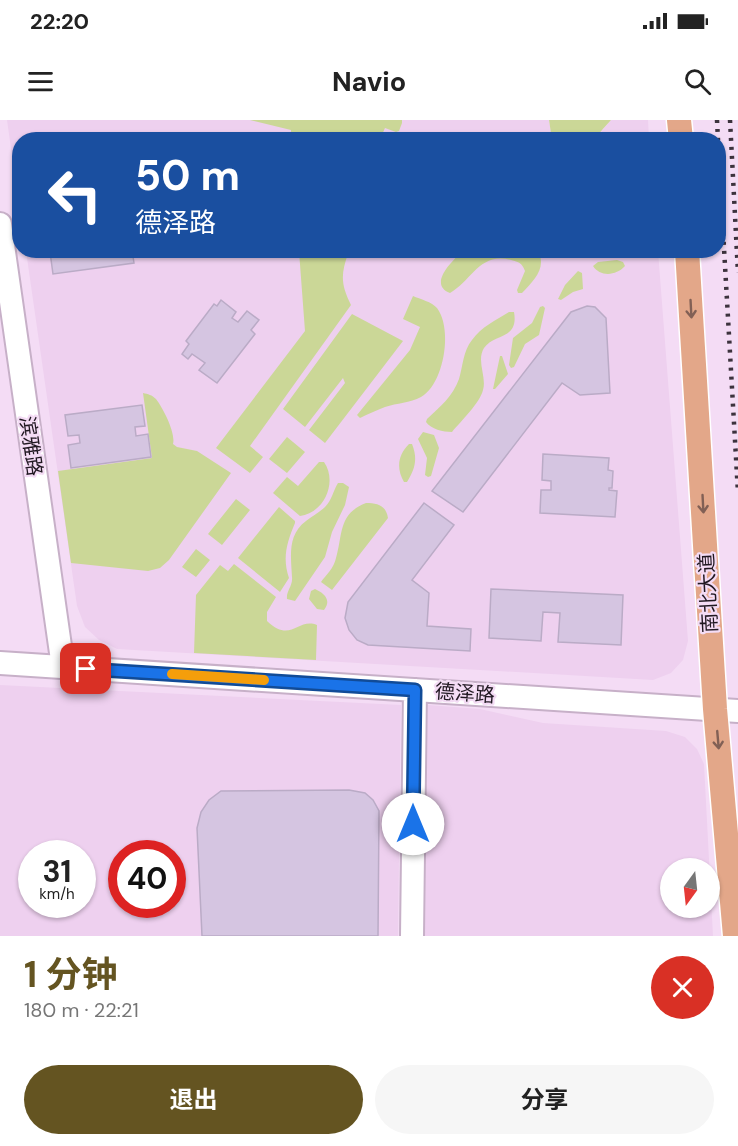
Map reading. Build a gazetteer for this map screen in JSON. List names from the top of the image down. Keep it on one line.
{"streets":{"main road":["南北大道"],"street":["滨雅路","德泽路"]},"crossings":[["滨雅路","德泽路"],["南北大道","德泽路"]],"one_way":["南北大道"],"north":"bottom","page":{"status":"22:20","header":"Navio","turn":["50 m","德泽路"],"speed":"31 km/h","limit":"40","heading":["1 分钟","180 m · 22:21"],"buttons":["退出","分享"]}}
